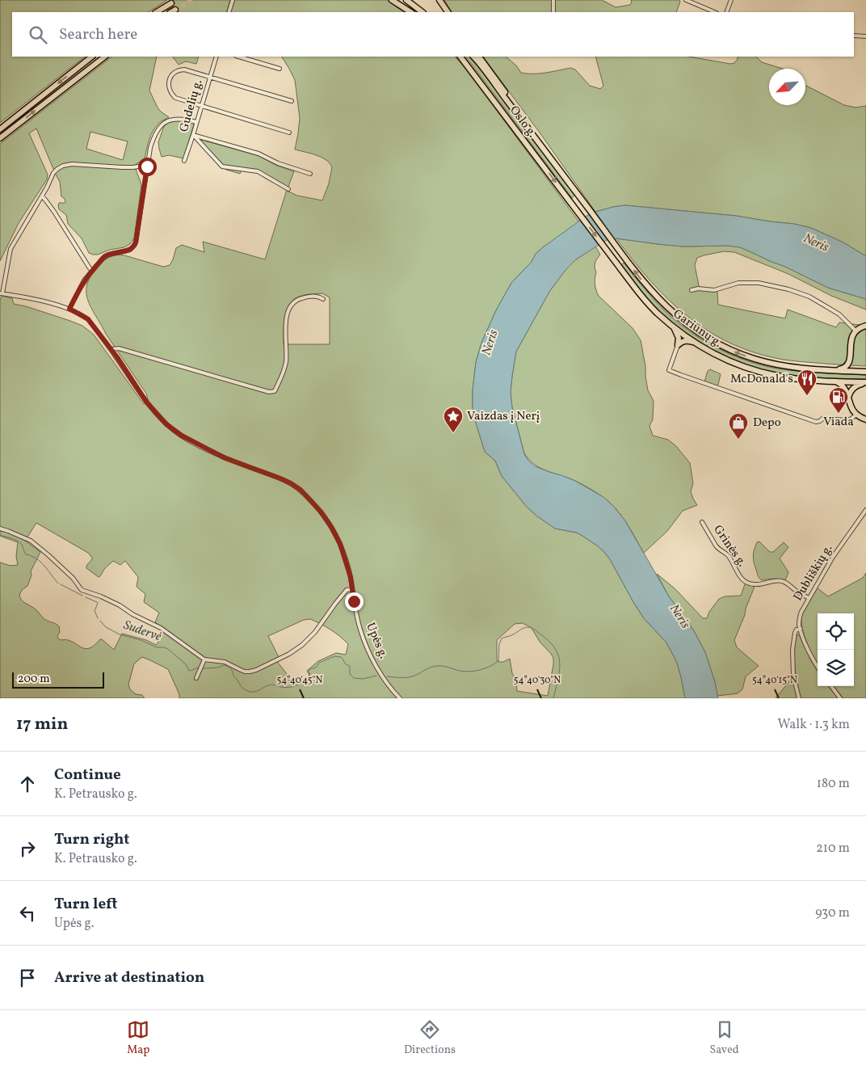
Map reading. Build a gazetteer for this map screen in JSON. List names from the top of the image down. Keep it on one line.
{"streets":{"highway":["Oslo g.","Gariūnų g."],"street":["Gudelių g.","Grinės g.","Dubliškių g.","Upės g."]},"crossings":[["Oslo g.","Gariūnų g."],["Grinės g.","Dubliškių g."]],"water":["Neris","Sudervė"],"places":{"restaurant":["McDonald's"],"fuel station":["Viada"],"place":["Vaizdas į Nerį"],"shop":["Depo"]},"scale_bar":"200 m","north":"bottom left","page":{"search":"Search here","scale":"200 m","heading":["17 min","Walk · 1.3 km"],"list":[["Continue","K. Petrausko g.","180 m"],["Turn right","K. Petrausko g.","210 m"],["Turn left","Upės g.","930 m"],"Arrive at destination"],"nav":["Map","Directions","Saved"]},"coordinates":["54°40'45\"N","54°40'30\"N","54°40'15\"N"]}
